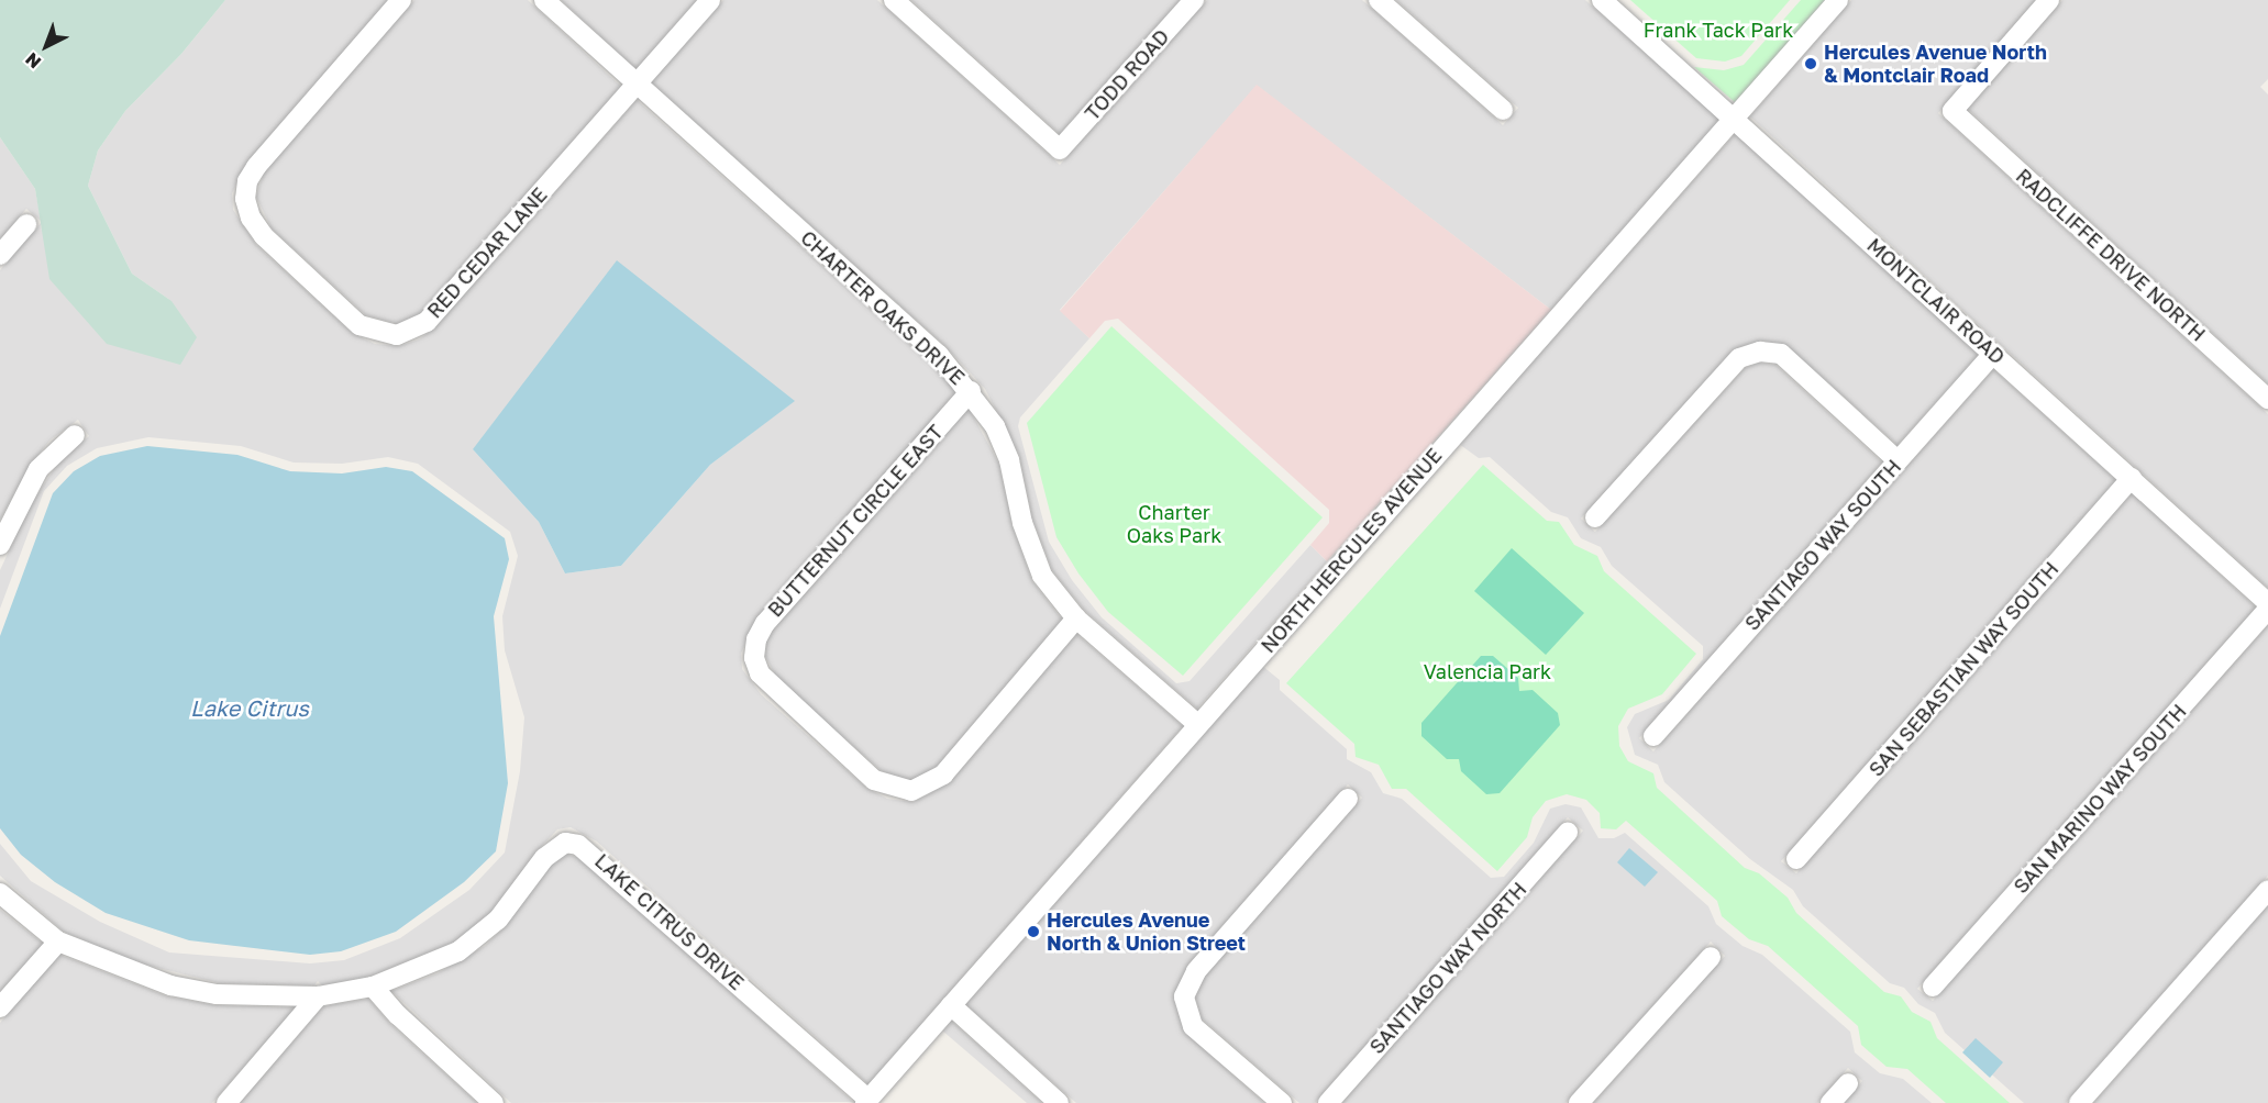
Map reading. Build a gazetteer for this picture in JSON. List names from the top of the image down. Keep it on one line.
{"streets":{"street":["TODD ROAD","RED CEDAR LANE","RADCLIFFE DRIVE NORTH","MONTCLAIR ROAD","CHARTER OAKS DRIVE","BUTTERNUT CIRCLE EAST","SANTIAGO WAY SOUTH","NORTH HERCULES AVENUE","SAN SEBASTIAN WAY SOUTH","SAN MARINO WAY SOUTH","LAKE CITRUS DRIVE","SANTIAGO WAY NORTH"]},"crossings":[["RED CEDAR LANE","CHARTER OAKS DRIVE"],["MONTCLAIR ROAD","SANTIAGO WAY SOUTH"],["MONTCLAIR ROAD","NORTH HERCULES AVENUE"],["MONTCLAIR ROAD","SAN SEBASTIAN WAY SOUTH"],["CHARTER OAKS DRIVE","BUTTERNUT CIRCLE EAST"],["CHARTER OAKS DRIVE","NORTH HERCULES AVENUE"],["NORTH HERCULES AVENUE","LAKE CITRUS DRIVE"]],"water":["Lake Citrus"],"parks":["Frank Tack Park","Charter Oaks Park","Valencia Park"],"places":["Hercules Avenue North & Montclair Road","Hercules Avenue North & Union Street"],"north":"bottom left"}
